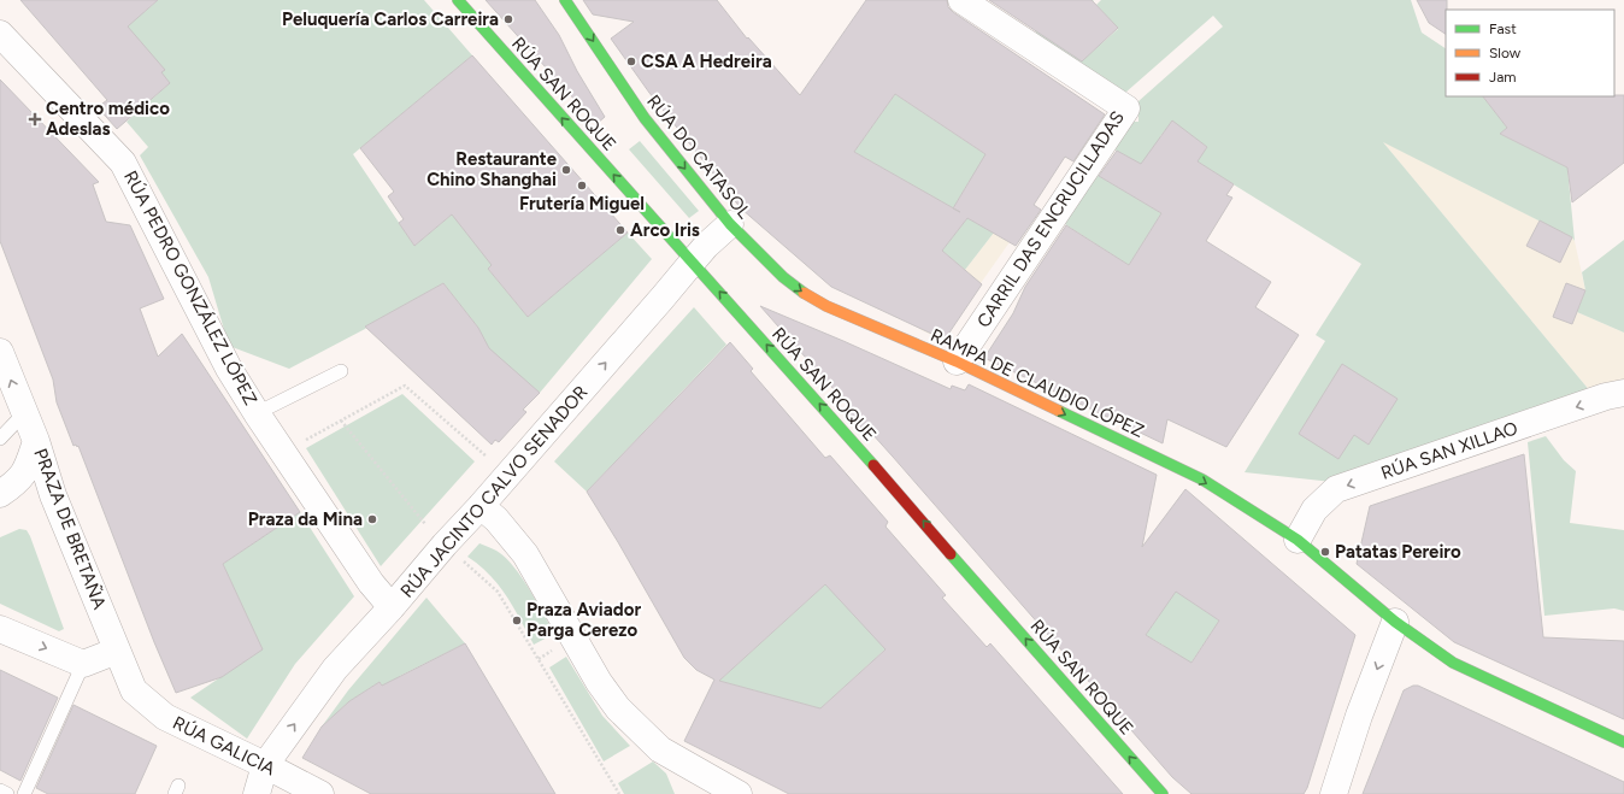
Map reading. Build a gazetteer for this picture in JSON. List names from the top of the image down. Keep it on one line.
{"streets":{"street":["RÚA SAN ROQUE","RÚA DO CATASOL","CARRIL DAS ENCRUCILLADAS","RÚA PEDRO GONZÁLEZ LÓPEZ","RAMPA DE CLAUDIO LÓPEZ","RÚA SAN XILLAO","RÚA JACINTO CALVO SENADOR","PRAZA DE BRETAÑA","RÚA GALICIA"]},"crossings":[["RÚA SAN ROQUE","RÚA JACINTO CALVO SENADOR"],["RÚA DO CATASOL","RAMPA DE CLAUDIO LÓPEZ"],["RÚA DO CATASOL","RÚA JACINTO CALVO SENADOR"],["CARRIL DAS ENCRUCILLADAS","RAMPA DE CLAUDIO LÓPEZ"],["RÚA PEDRO GONZÁLEZ LÓPEZ","RÚA JACINTO CALVO SENADOR"],["RAMPA DE CLAUDIO LÓPEZ","RÚA SAN XILLAO"],["RÚA JACINTO CALVO SENADOR","RÚA GALICIA"],["PRAZA DE BRETAÑA","RÚA GALICIA"]],"one_way":["RÚA SAN ROQUE","RÚA DO CATASOL","RAMPA DE CLAUDIO LÓPEZ","RÚA SAN XILLAO","RÚA JACINTO CALVO SENADOR"],"places":{"other":["Peluquería Carlos Carreira","CSA A Hedreira","Restaurante Chino Shanghai","Frutería Miguel","Arco Iris","Praza da Mina","Patatas Pereiro","Praza Aviador Parga Cerezo"],"health":["Centro médico Adeslas"]},"legend":["Fast","Slow","Jam"]}
